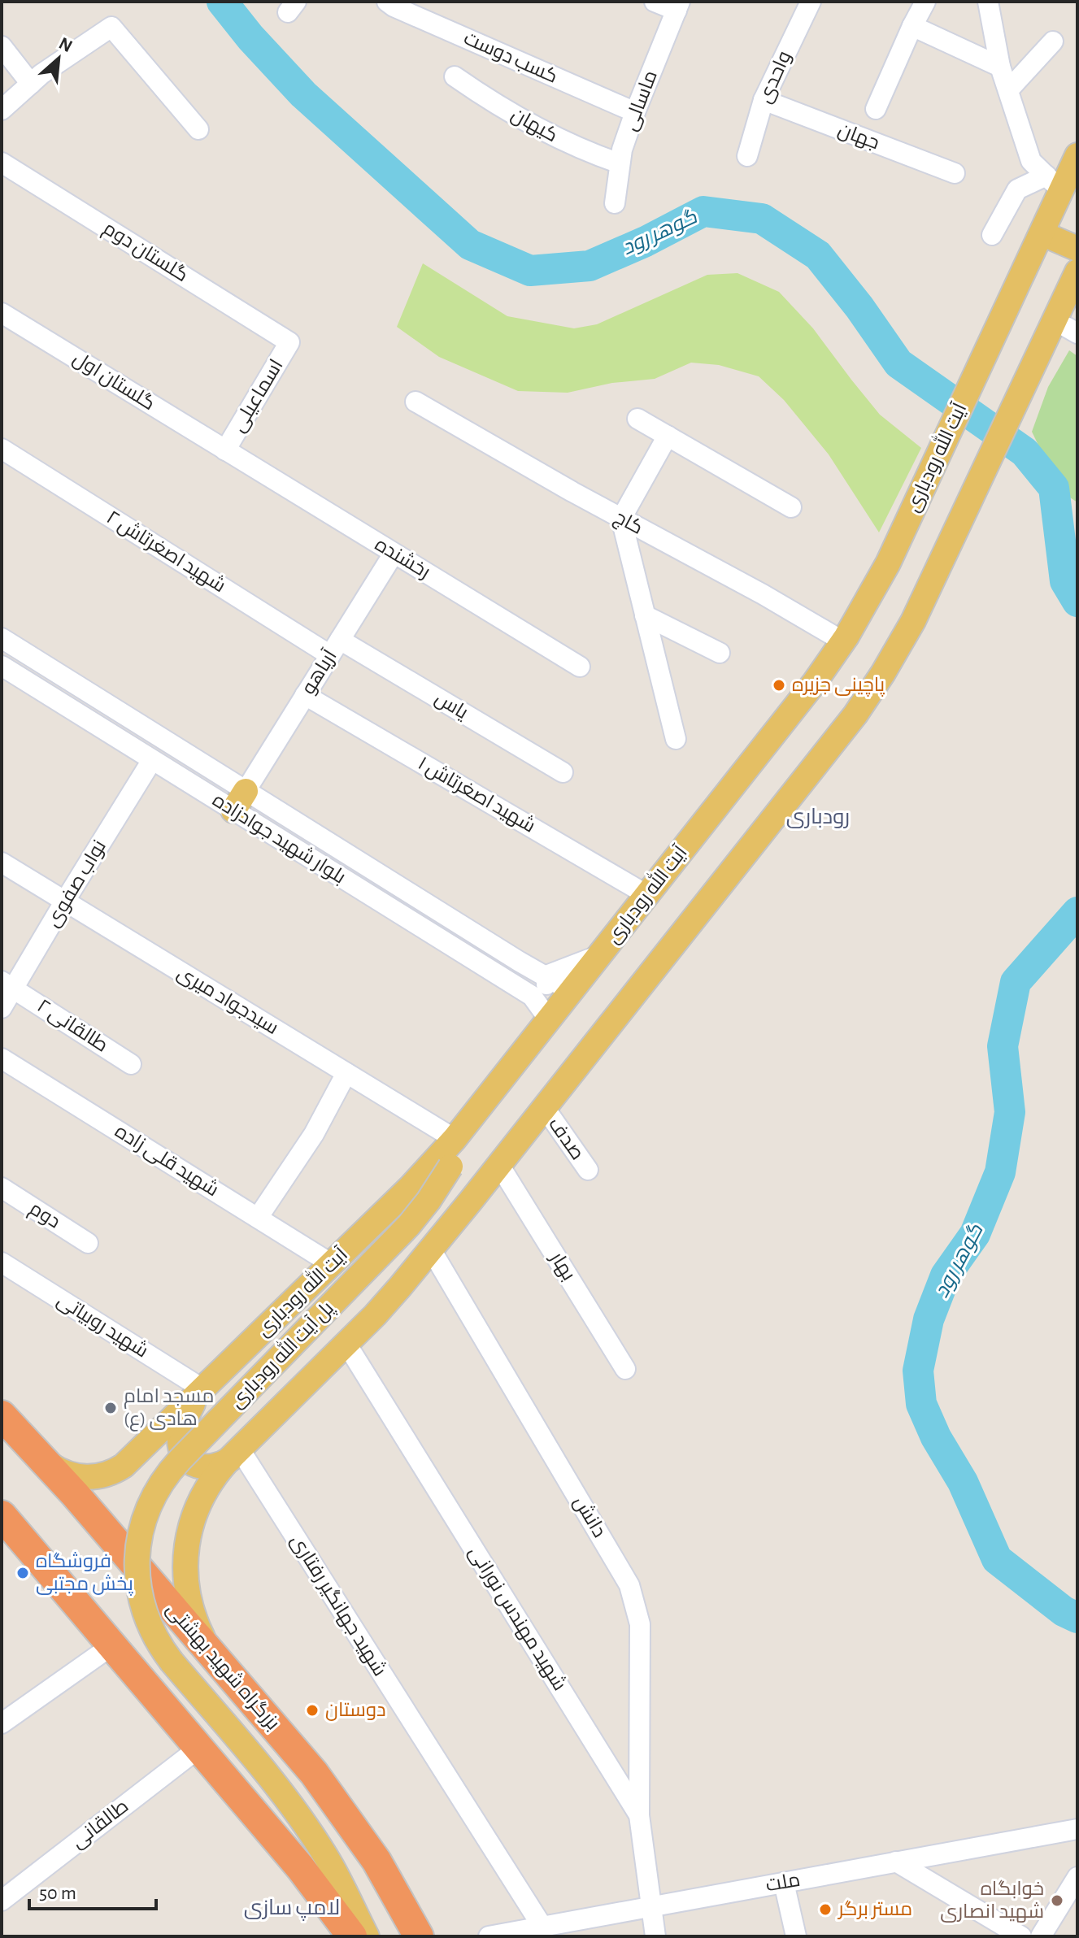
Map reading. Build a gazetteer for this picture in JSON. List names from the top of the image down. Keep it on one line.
{"streets":{"highway":["بزرگراه شهید بهشتی"],"main road":["آیت الله رودباری","پل آیت الله رودباری"],"street":["کسب دوست","واحدی","ماسالی","کیهان","جهان","گلستان دوم","گلستان اول","اسماعیلی","کاج","شهید اصغرتاش ۲","رخشنده","آریاهو","یاس","شهید اصغرتاش ۱","بلوار شهید جوادزاده","نواب صفوی","سیدجواد میری","طالقانی ۲","صدف","شهید قلی زاده","دوم","بهار","شهید روبیاتی","دانش","شهید جهانگیر رفتاری","شهید مهندس نورانی","طالقانی","ملت"]},"crossings":[["کسب دوست","ماسالی"],["واحدی","جهان"],["ماسالی","کیهان"],["گلستان دوم","اسماعیلی"],["گلستان اول","اسماعیلی"],["گلستان اول","رخشنده"],["اسماعیلی","رخشنده"],["آیت الله رودباری","کاج"],["آیت الله رودباری","شهید اصغرتاش ۱"],["آیت الله رودباری","بلوار شهید جوادزاده"],["آیت الله رودباری","سیدجواد میری"],["آیت الله رودباری","شهید قلی زاده"],["آیت الله رودباری","شهید روبیاتی"],["آیت الله رودباری","پل آیت الله رودباری"],["آیت الله رودباری","بزرگراه شهید بهشتی"],["شهید اصغرتاش ۲","آریاهو"],["شهید اصغرتاش ۲","یاس"],["رخشنده","آریاهو"],["آریاهو","یاس"],["آریاهو","شهید اصغرتاش ۱"],["آریاهو","بلوار شهید جوادزاده"],["بلوار شهید جوادزاده","نواب صفوی"],["نواب صفوی","سیدجواد میری"],["نواب صفوی","طالقانی ۲"],["دانش","شهید مهندس نورانی"],["شهید جهانگیر رفتاری","ملت"],["شهید مهندس نورانی","ملت"]],"districts":["رودباری","لامپ سازی"],"water":["گوهر رود"],"places":["پاچینی جزیره","مسجد امام هادی (ع)","فروشگاه پخش مجتبی","دوستان","خوابگاه شهید انصاری","مستر برگر"],"scale_bar":"50 m","north":"top right"}
